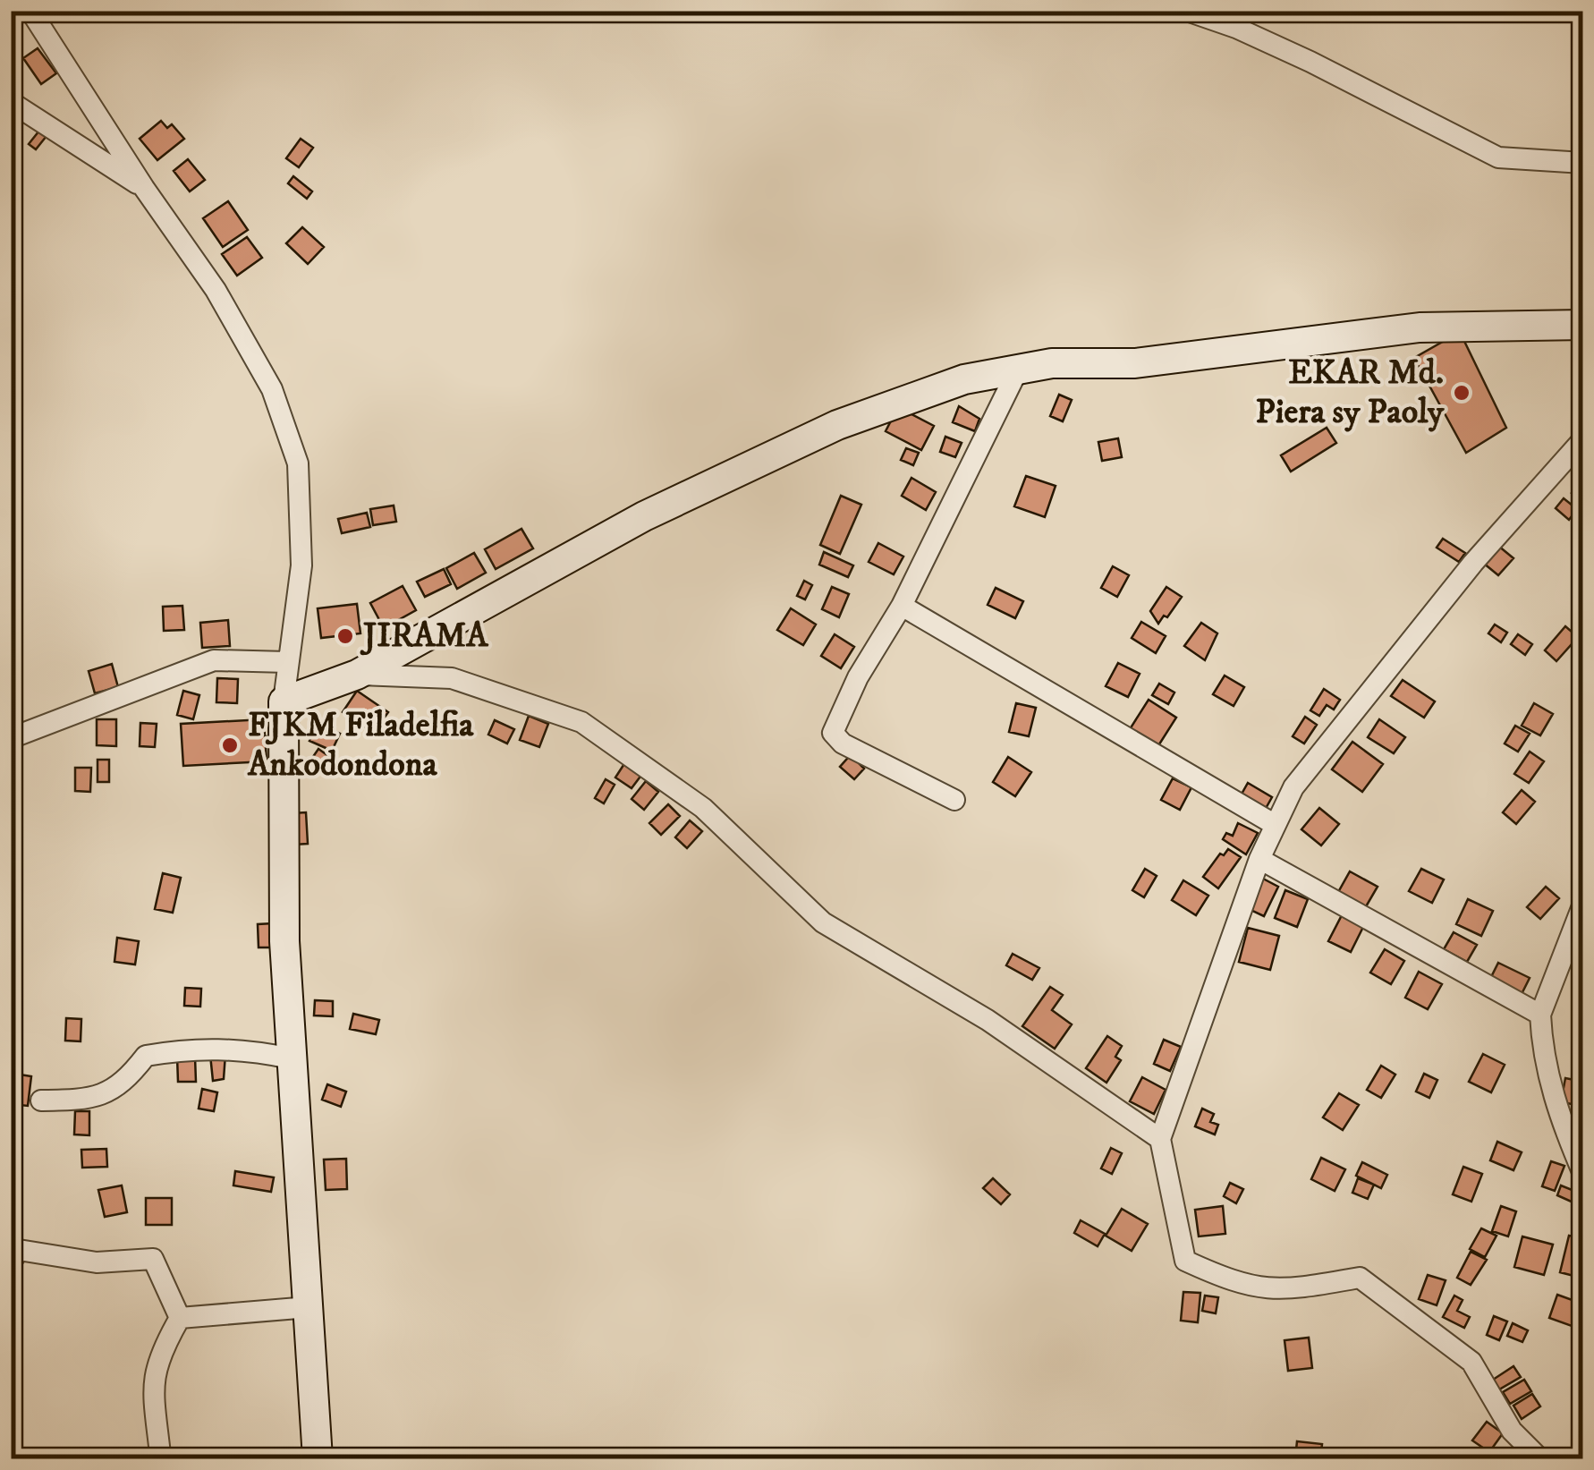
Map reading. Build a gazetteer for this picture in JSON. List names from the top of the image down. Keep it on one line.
{"places":["EKAR Md. Piera sy Paoly","JIRAMA","FJKM Filadelfia Ankodondona"]}
